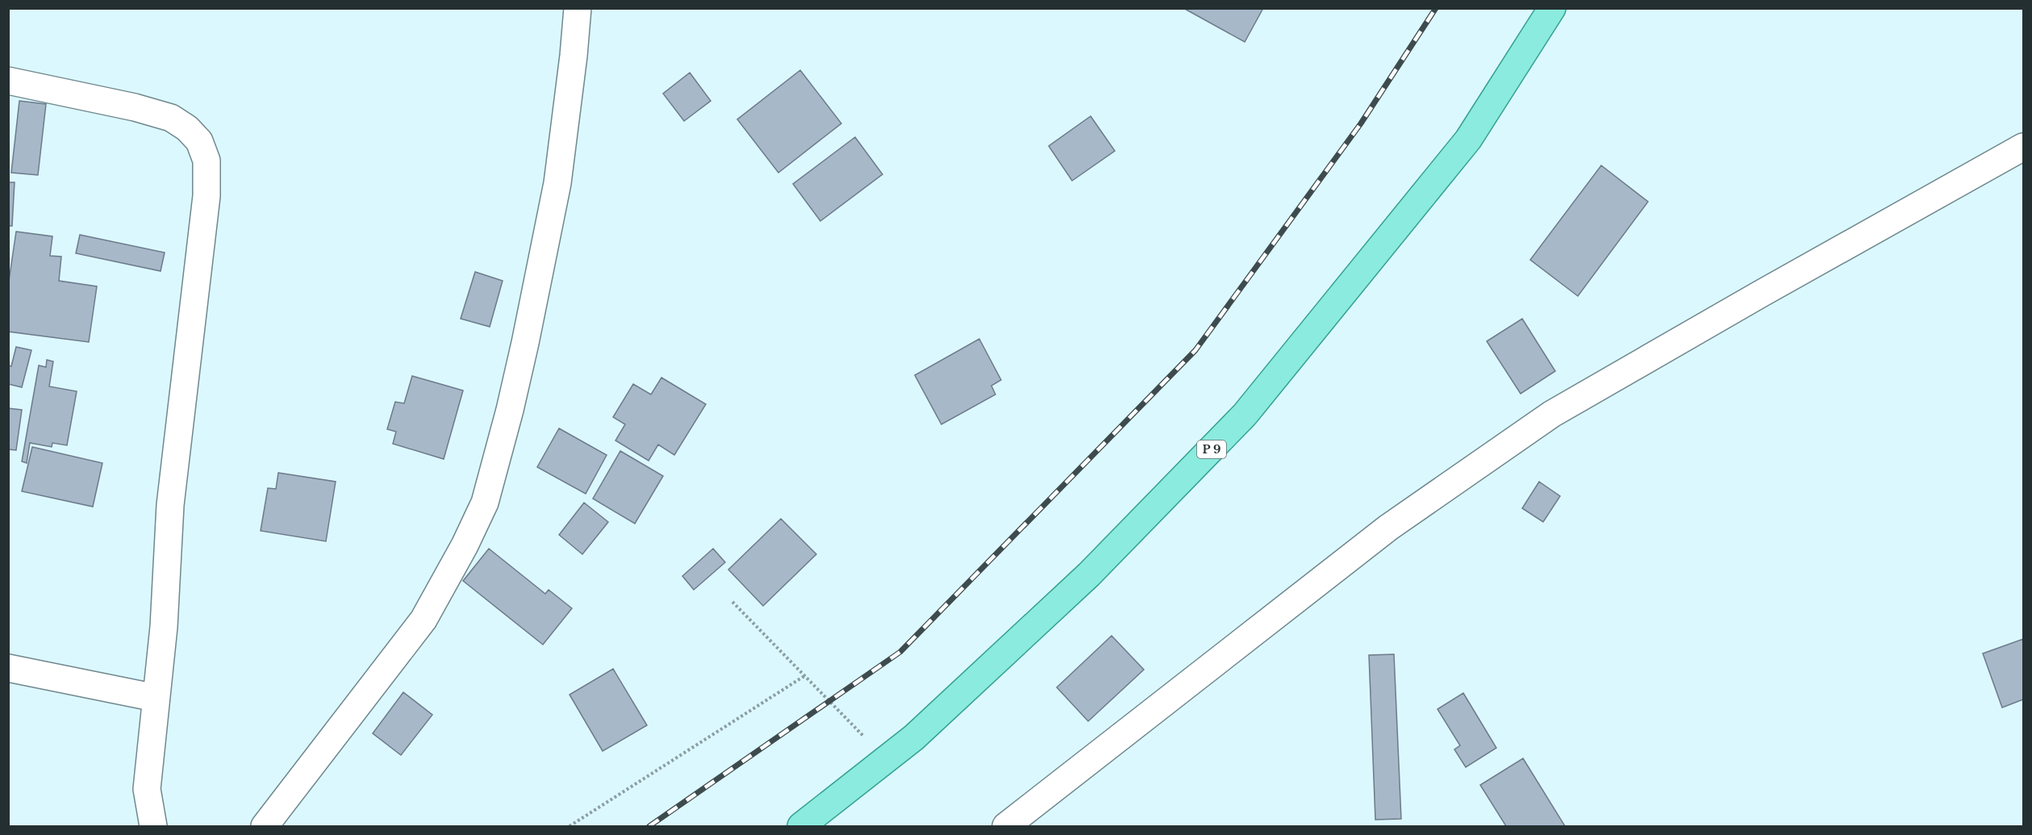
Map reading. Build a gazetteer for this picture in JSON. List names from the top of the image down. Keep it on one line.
{"streets":{"main road":["P 9"]}}
